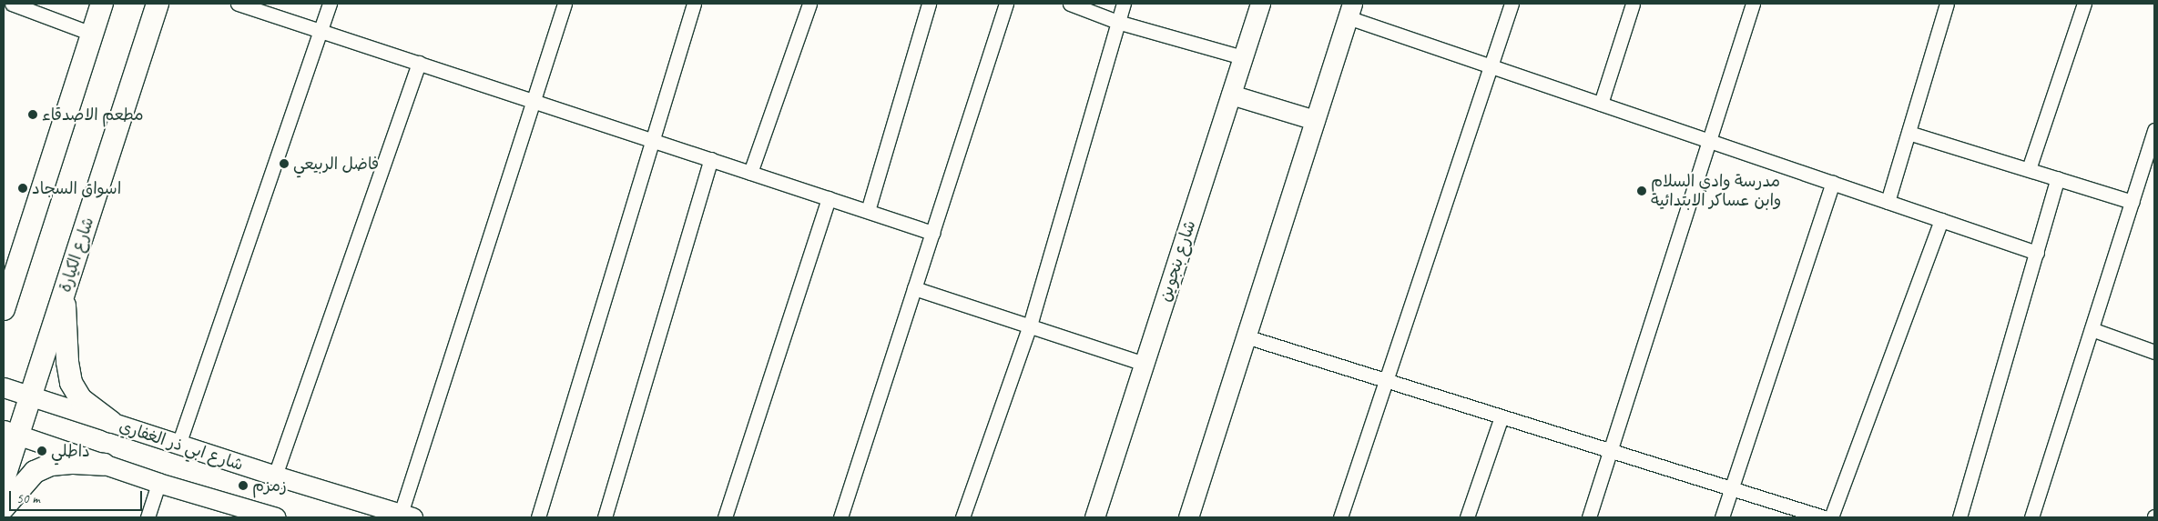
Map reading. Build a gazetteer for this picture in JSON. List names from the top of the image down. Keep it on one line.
{"streets":{"main road":["شارع الكيارة"],"street":["شارع بنجوين","شارع ابي ذر الغفاري"]},"crossings":[["شارع الكيارة","شارع ابي ذر الغفاري"]],"places":["مطعم الاصدقاء","فاضل الربيعي","اسواق السجاد","مدرسة وادي السلام وابن عساكر الابتدائية","داطلي","زمزم"],"scale_bar":"50 m"}
